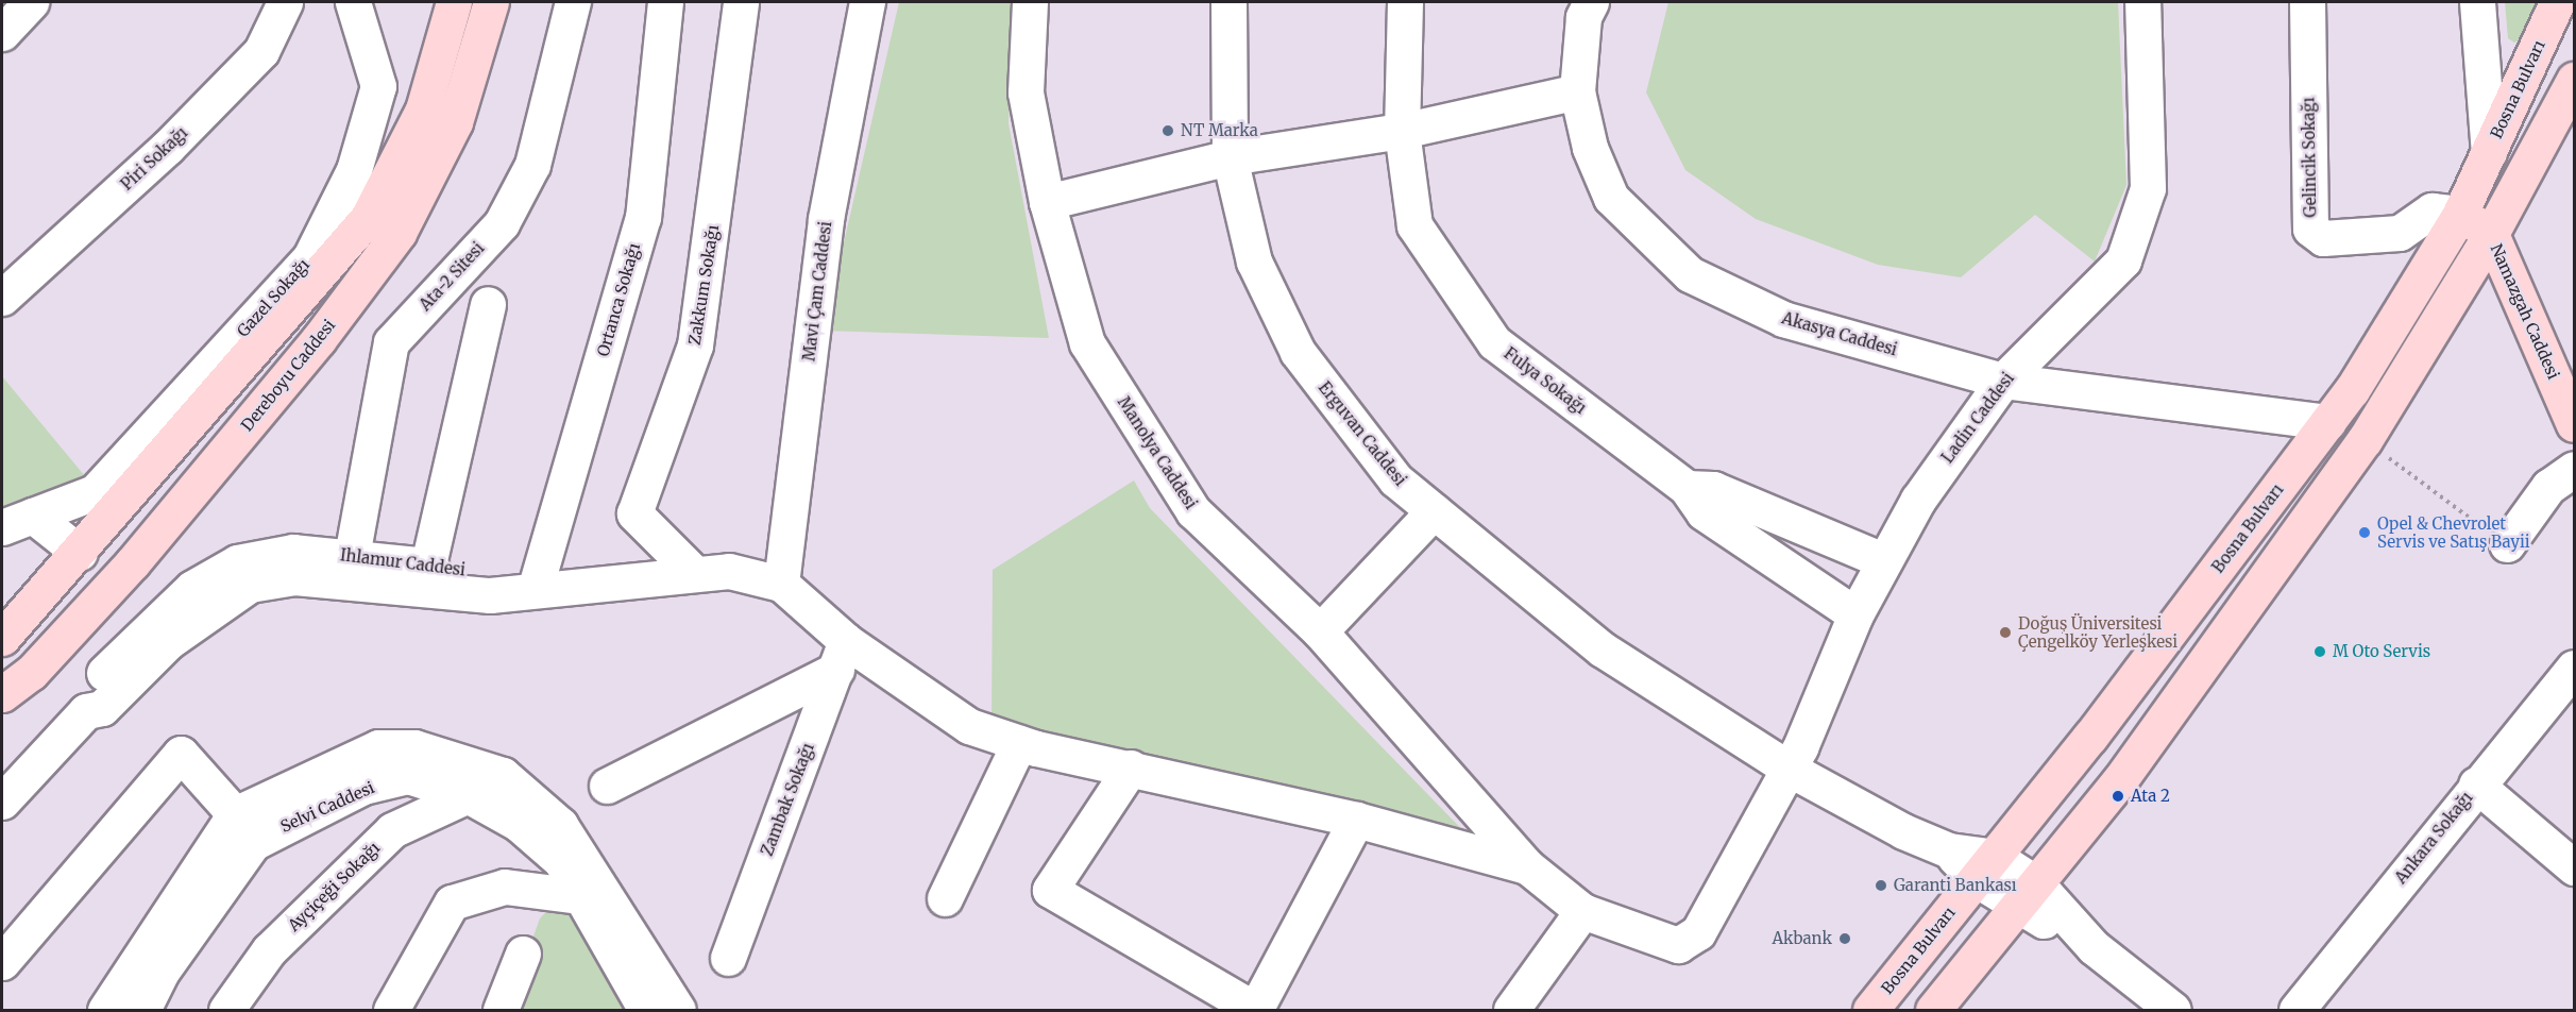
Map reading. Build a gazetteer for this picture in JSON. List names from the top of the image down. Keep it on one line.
{"streets":{"main road":["Bosna Bulvarı","Namazgah Caddesi","Dereboyu Caddesi"],"street":["Gelincik Sokağı","Piri Sokağı","Ata-2 Sitesi","Zakkum Sokağı","Mavi Çam Caddesi","Gazel Sokağı","Ortanca Sokağı","Akasya Caddesi","Fulya Sokağı","Ladin Caddesi","Erguvan Caddesi","Manolya Caddesi","Ihlamur Caddesi","Zambak Sokağı","Selvi Caddesi","Ankara Sokağı","Ayçiçeği Sokağı"]},"crossings":[["Bosna Bulvarı","Gelincik Sokağı"],["Bosna Bulvarı","Namazgah Caddesi"],["Bosna Bulvarı","Akasya Caddesi"],["Bosna Bulvarı","Erguvan Caddesi"],["Gelincik Sokağı","Namazgah Caddesi"],["Ata-2 Sitesi","Ihlamur Caddesi"],["Zakkum Sokağı","Ihlamur Caddesi"],["Mavi Çam Caddesi","Ihlamur Caddesi"],["Ortanca Sokağı","Ihlamur Caddesi"],["Akasya Caddesi","Ladin Caddesi"],["Fulya Sokağı","Ladin Caddesi"],["Ladin Caddesi","Erguvan Caddesi"],["Ladin Caddesi","Manolya Caddesi"],["Selvi Caddesi","Ayçiçeği Sokağı"]],"places":["NT Marka","Opel & Chevrolet Servis ve Satış Bayii","Doğuş Üniversitesi Çengelköy Yerleşkesi","M Oto Servis","Ata 2","Garanti Bankası","Akbank"]}
